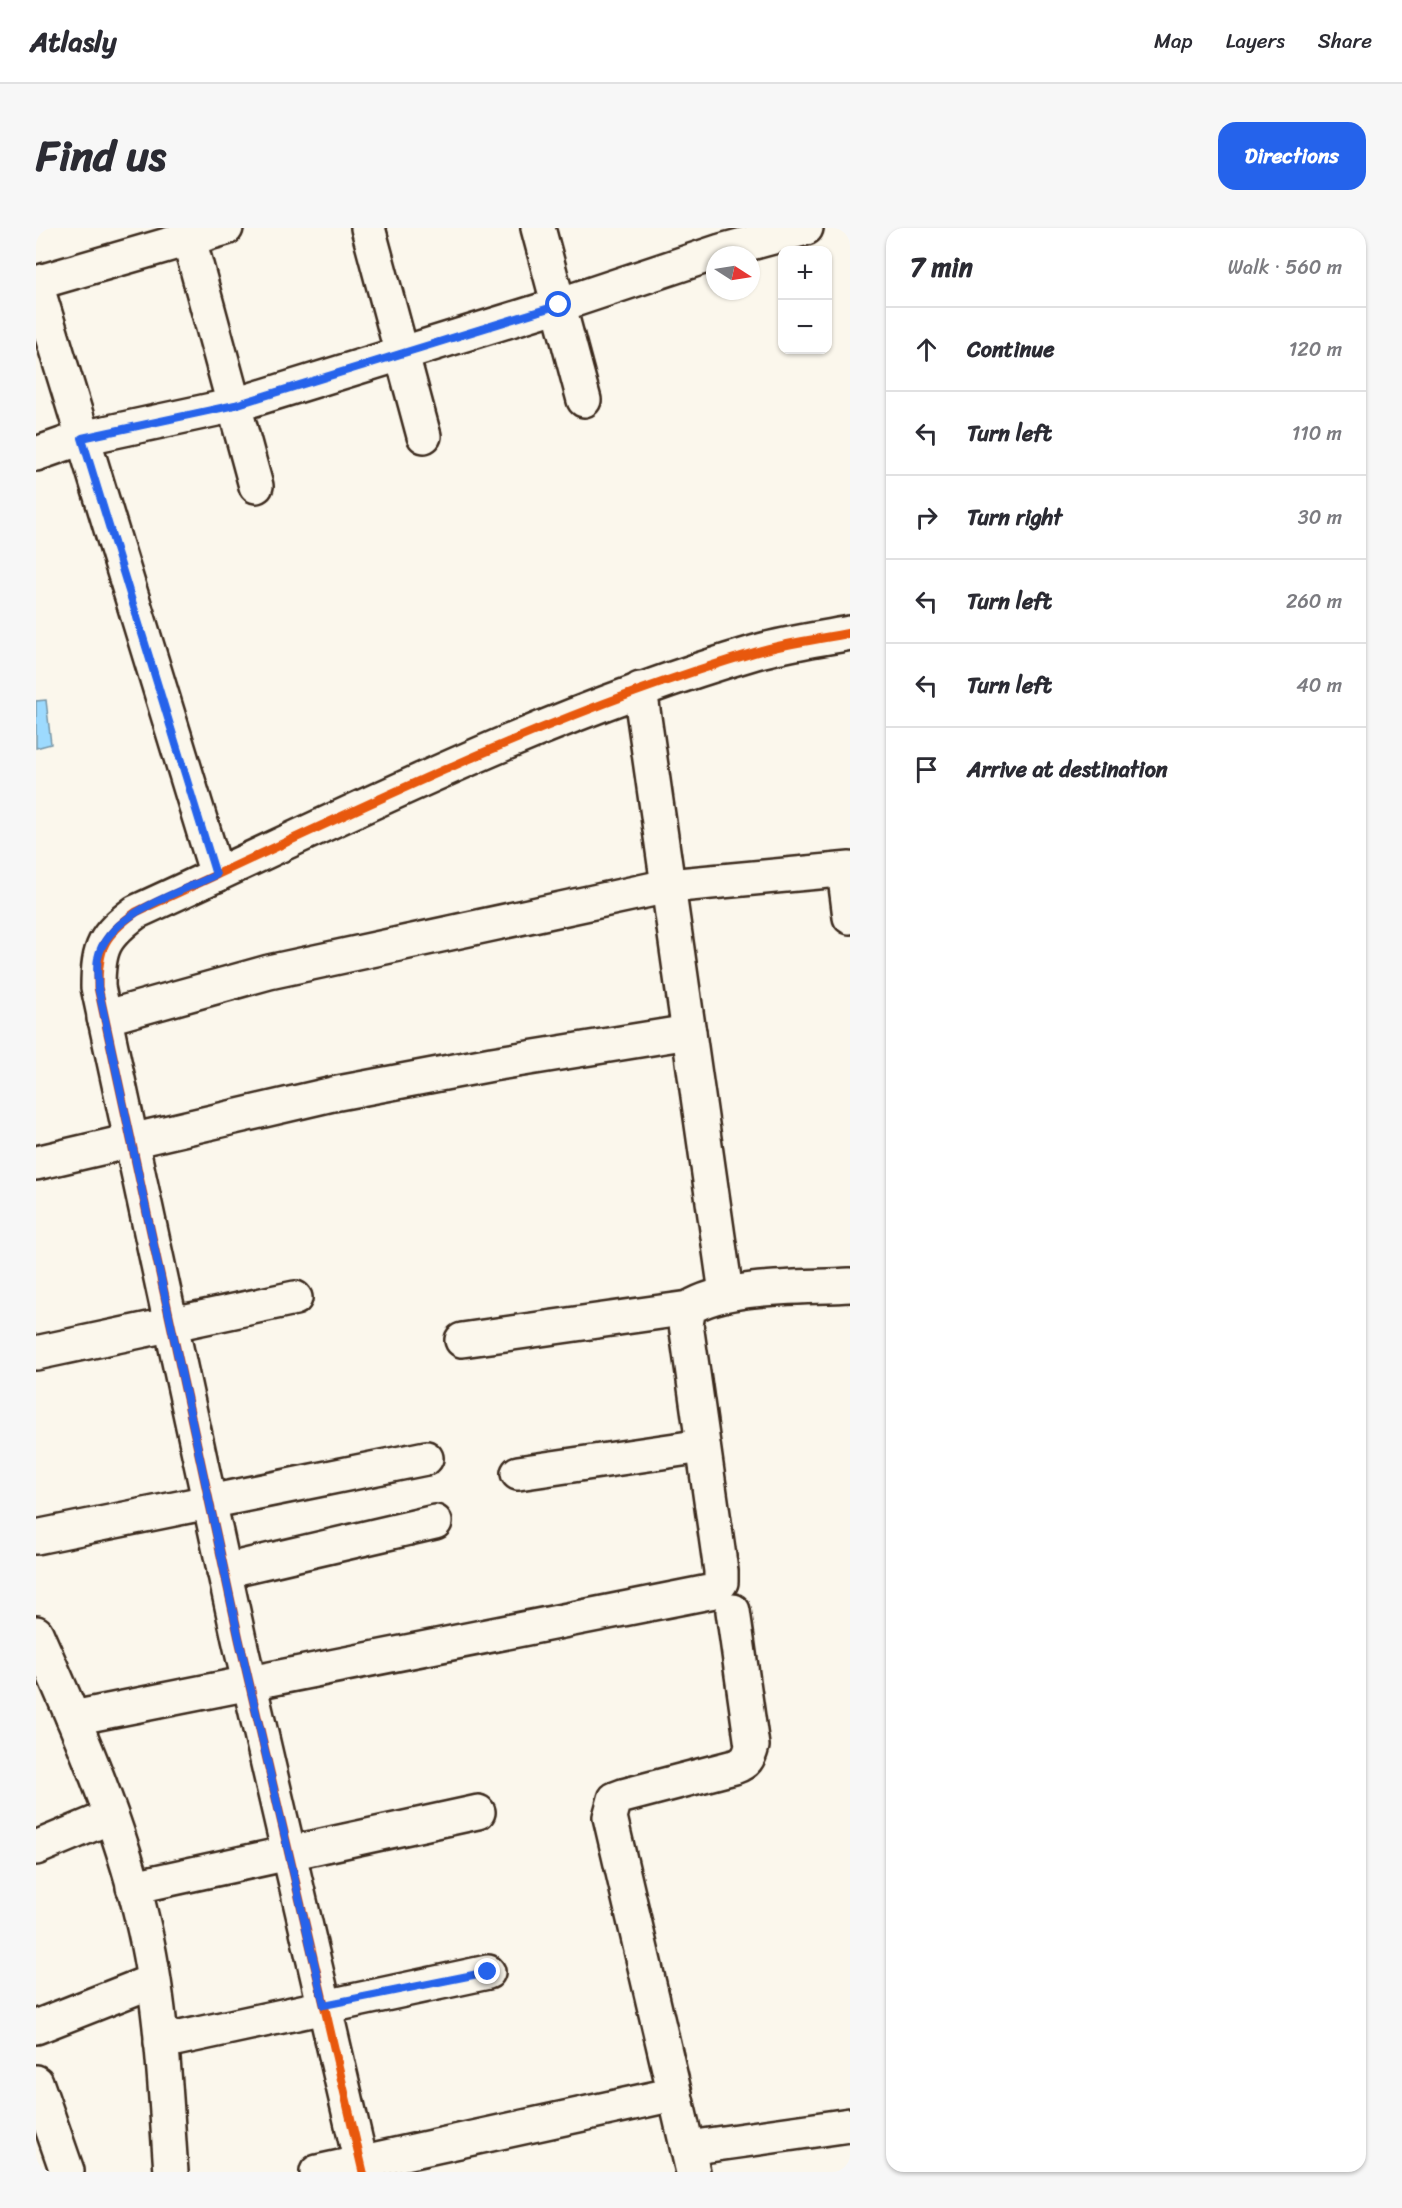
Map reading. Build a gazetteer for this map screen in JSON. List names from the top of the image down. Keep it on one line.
{"north":"right","page":{"header":"Atlasly","nav":["Map","Layers","Share"],"title":"Find us","buttons":"Directions","heading":["7 min","Walk · 560 m"],"map_buttons":["+","−"],"list":[["Continue","120 m"],["Turn left","110 m"],["Turn right","30 m"],["Turn left","260 m"],["Turn left","40 m"],"Arrive at destination"]}}
